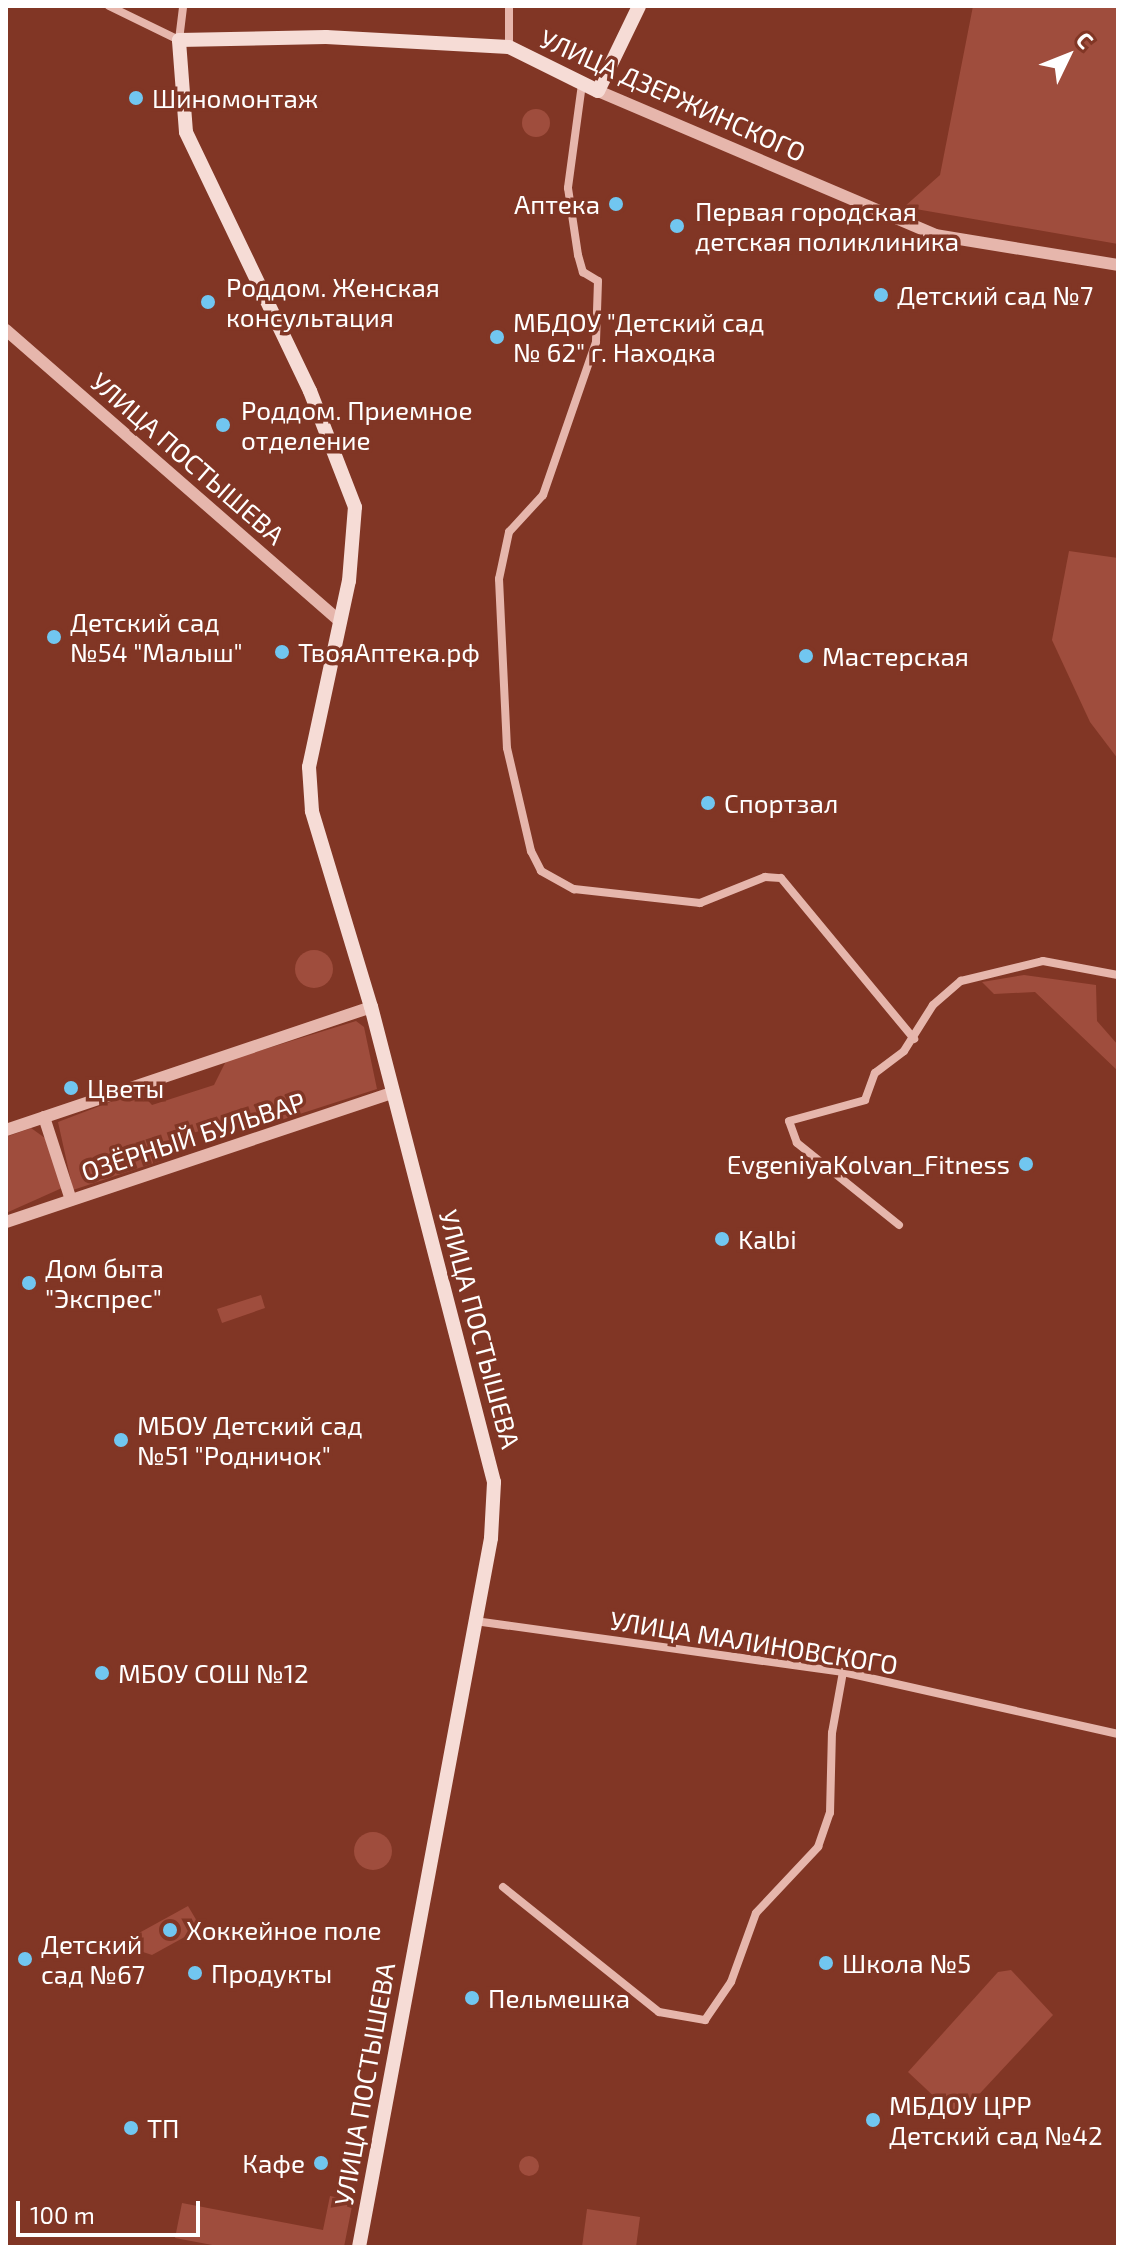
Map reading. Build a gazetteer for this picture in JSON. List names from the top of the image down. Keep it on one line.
{"streets":{"main road":["УЛИЦА ДЗЕРЖИНСКОГО","УЛИЦА ПОСТЫШЕВА"],"street":["ОЗЁРНЫЙ БУЛЬВАР","УЛИЦА МАЛИНОВСКОГО"]},"crossings":[["УЛИЦА ДЗЕРЖИНСКОГО","УЛИЦА ПОСТЫШЕВА"],["УЛИЦА ПОСТЫШЕВА","ОЗЁРНЫЙ БУЛЬВАР"],["УЛИЦА ПОСТЫШЕВА","УЛИЦА МАЛИНОВСКОГО"]],"places":["Шиномонтаж","Аптека","Первая городская детская поликлиника","Детский сад №7","Роддом. Женская консультация","МБДОУ \"Детский сад № 62\" г. Находка","Роддом. Приемное отделение","Детский сад №54 \"Малыш\"","ТвояАптека.рф","Мастерская","Спортзал","Цветы","EvgeniyaKolvan_Fitness","Kalbi","Дом быта \"Экспрес\"","МБОУ Детский сад №51 \"Родничок\"","МБОУ СОШ №12","Хоккейное поле","Детский сад №67","Школа №5","Продукты","Пельмешка","МБДОУ ЦРР Детский сад №42","ТП","Кафе"],"scale_bar":"100 m","north":"top right"}
